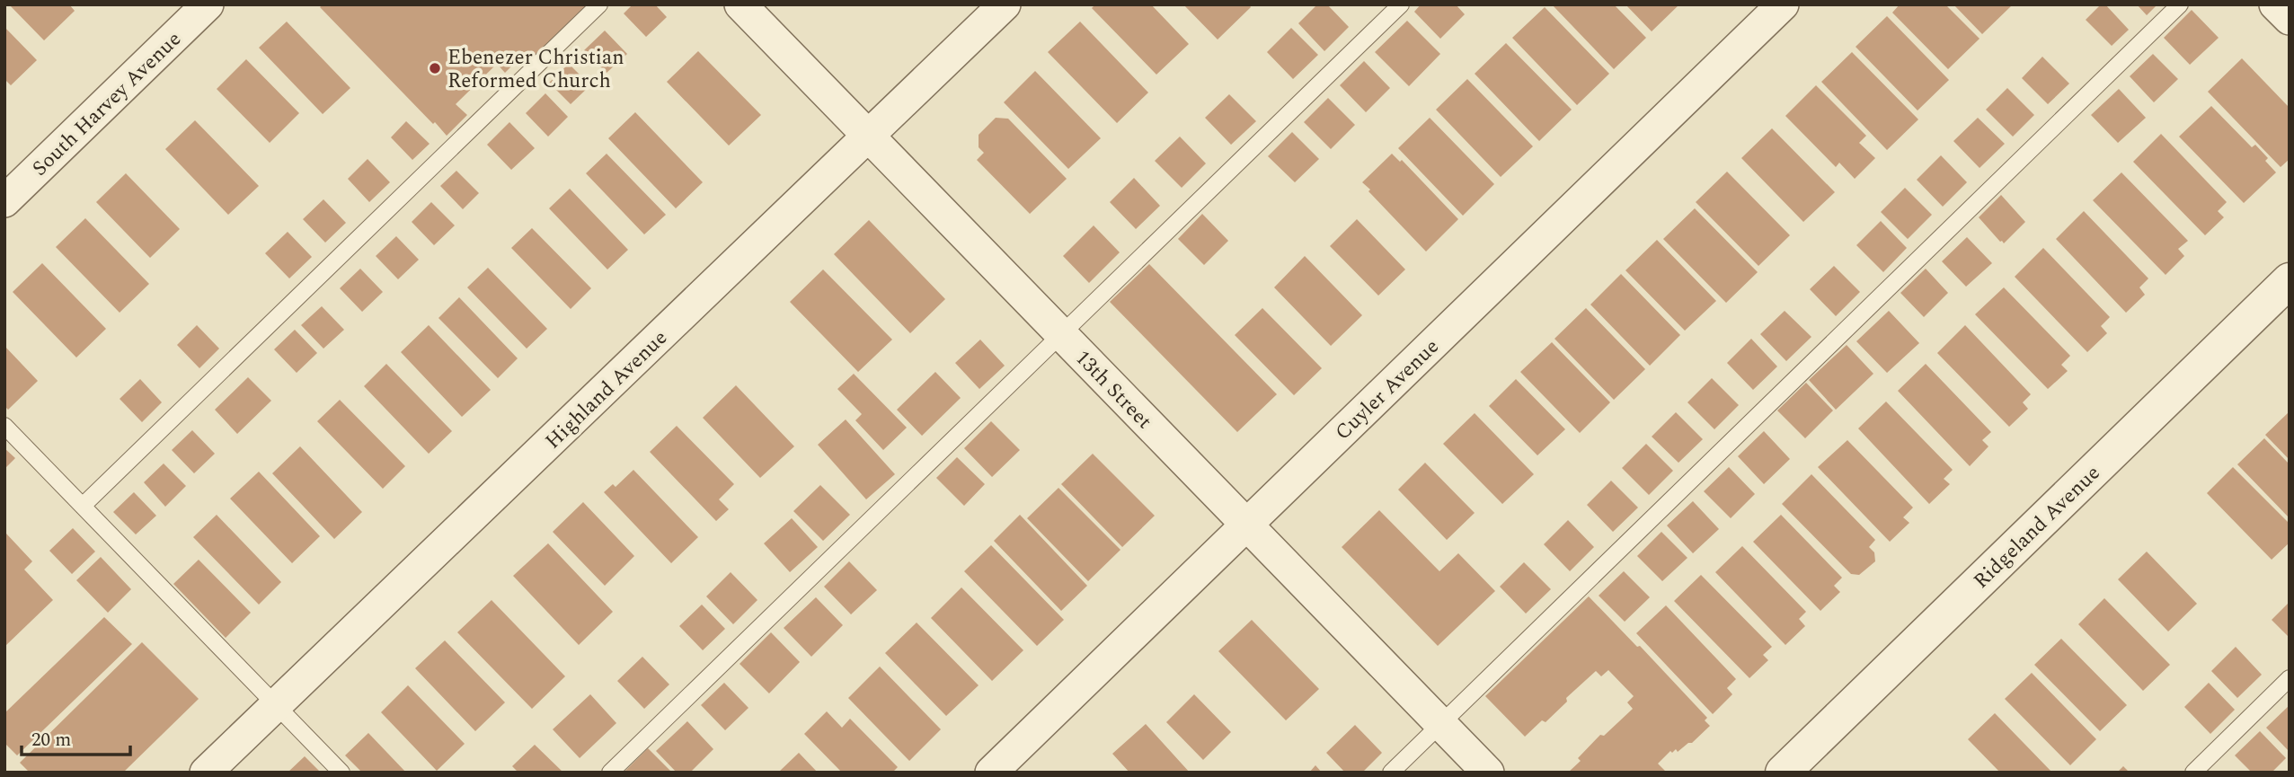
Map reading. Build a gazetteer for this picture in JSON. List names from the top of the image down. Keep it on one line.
{"streets":{"street":["South Harvey Avenue","Highland Avenue","13th Street","Cuyler Avenue","Ridgeland Avenue"]},"crossings":[["Highland Avenue","13th Street"],["13th Street","Cuyler Avenue"]],"places":["Ebenezer Christian Reformed Church"],"scale_bar":"20 m"}
